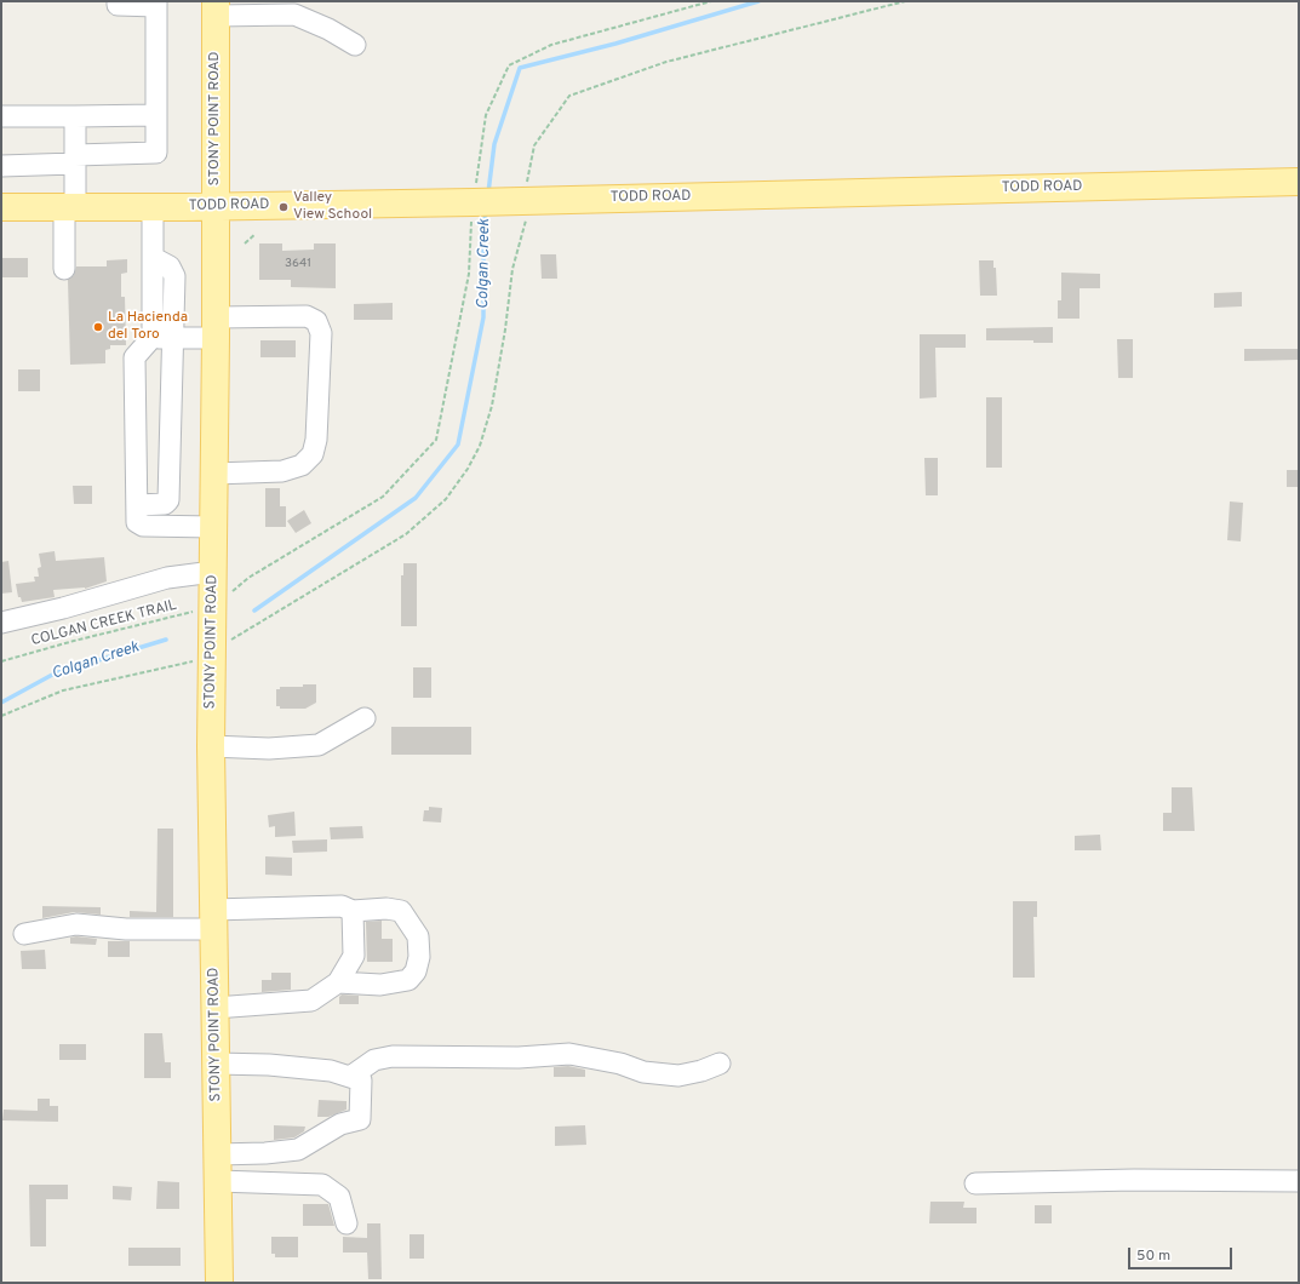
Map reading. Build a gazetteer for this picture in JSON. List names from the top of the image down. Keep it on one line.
{"streets":{"main road":["STONY POINT ROAD","TODD ROAD"],"path":["COLGAN CREEK TRAIL"]},"crossings":[["STONY POINT ROAD","TODD ROAD"],["STONY POINT ROAD","COLGAN CREEK TRAIL"]],"water":["Colgan Creek"],"places":["Valley View School","La Hacienda del Toro"],"house_numbers":["3641"],"scale_bar":"50 m"}
